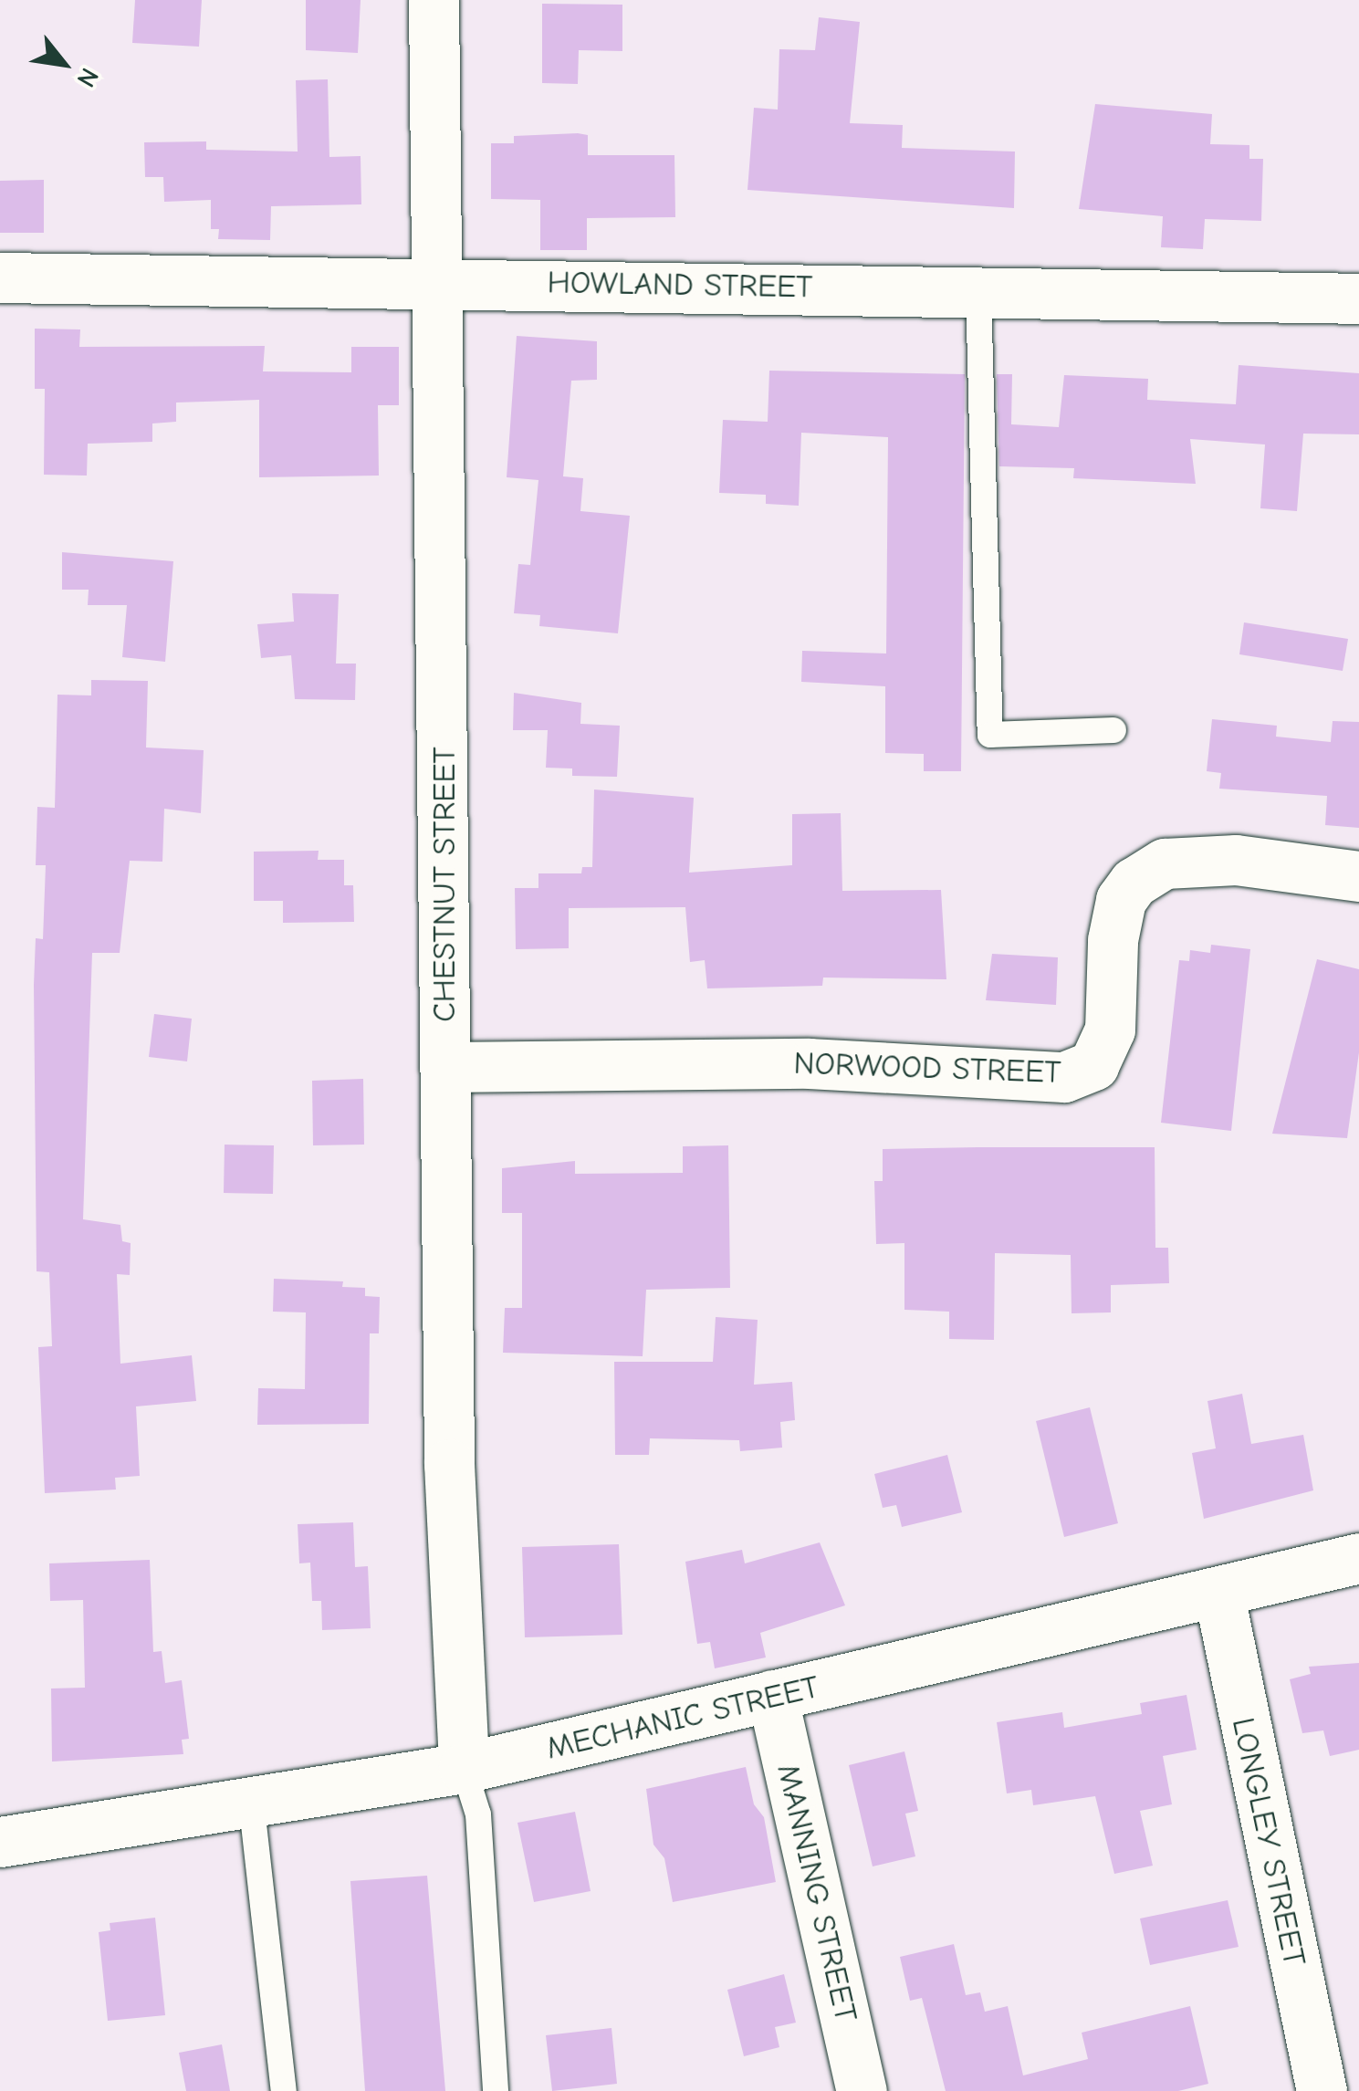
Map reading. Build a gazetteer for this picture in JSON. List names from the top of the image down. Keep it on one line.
{"streets":{"street":["HOWLAND STREET","CHESTNUT STREET","NORWOOD STREET","MECHANIC STREET","LONGLEY STREET","MANNING STREET"]},"crossings":[["HOWLAND STREET","CHESTNUT STREET"],["CHESTNUT STREET","NORWOOD STREET"],["CHESTNUT STREET","MECHANIC STREET"],["MECHANIC STREET","LONGLEY STREET"],["MECHANIC STREET","MANNING STREET"]],"north":"bottom right"}
